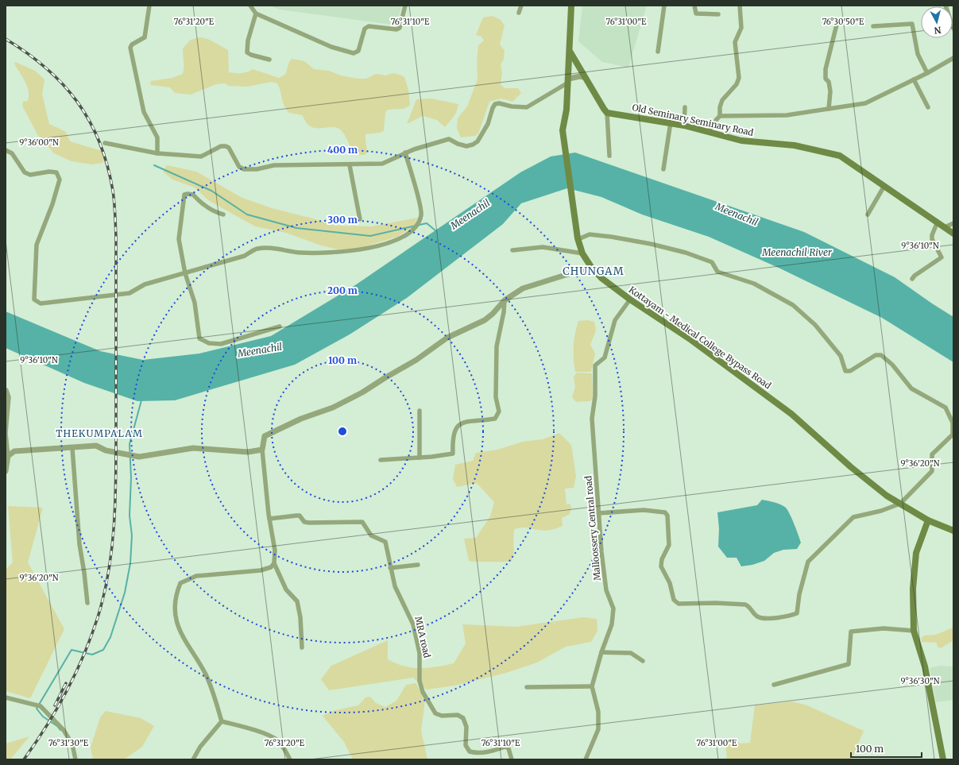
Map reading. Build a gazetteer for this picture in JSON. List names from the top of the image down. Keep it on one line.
{"streets":{"main road":["Old Seminary Seminary Road","Kottayam - Medical College Bypass Road"],"street":["Malloossery Central road","MRA road"]},"crossings":[["Kottayam - Medical College Bypass Road","Malloossery Central road"]],"districts":["CHUNGAM","THEKUMPALAM"],"water":["Meenachil","Meenachil River"],"scale_bar":"100 m","north":"bottom","coordinates":["76°31'20\"E","76°31'10\"E","76°31'00\"E","76°30'50\"E","9°36'00\"N","9°36'10\"N","9°36'20\"N","9°36'30\"N","76°31'30\"E"],"rings":["400 m","300 m","200 m","100 m"]}
